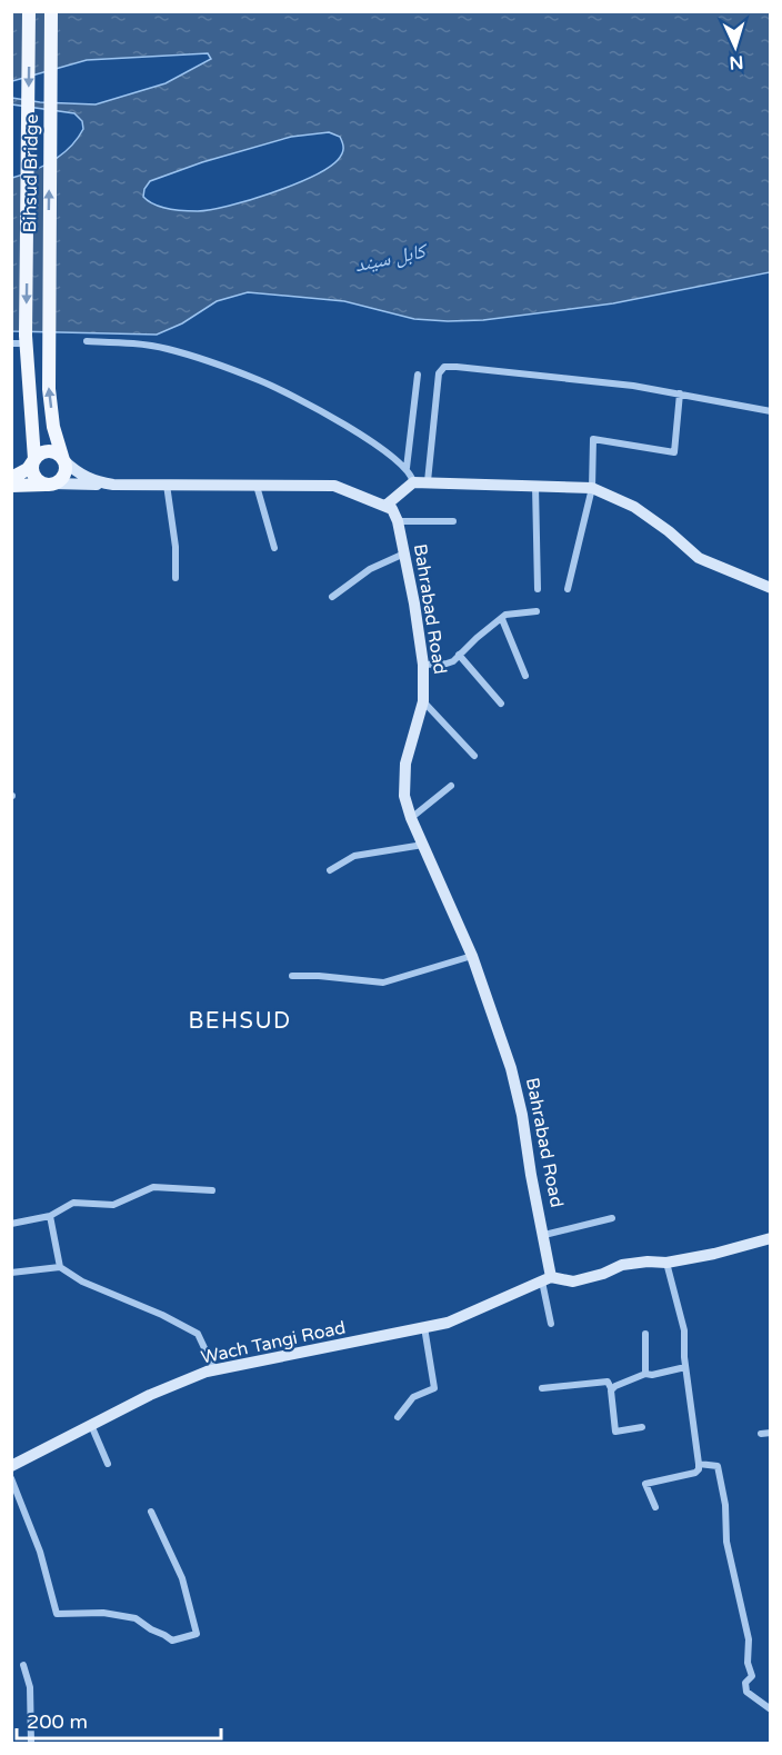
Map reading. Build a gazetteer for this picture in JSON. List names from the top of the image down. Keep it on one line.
{"streets":{"main road":["Bihsud Bridge","Bahrabad Road","Wach Tangi Road"]},"crossings":[["Bahrabad Road","Wach Tangi Road"]],"districts":["BEHSUD"],"water":["کابل سيند"],"scale_bar":"200 m","north":"bottom"}
